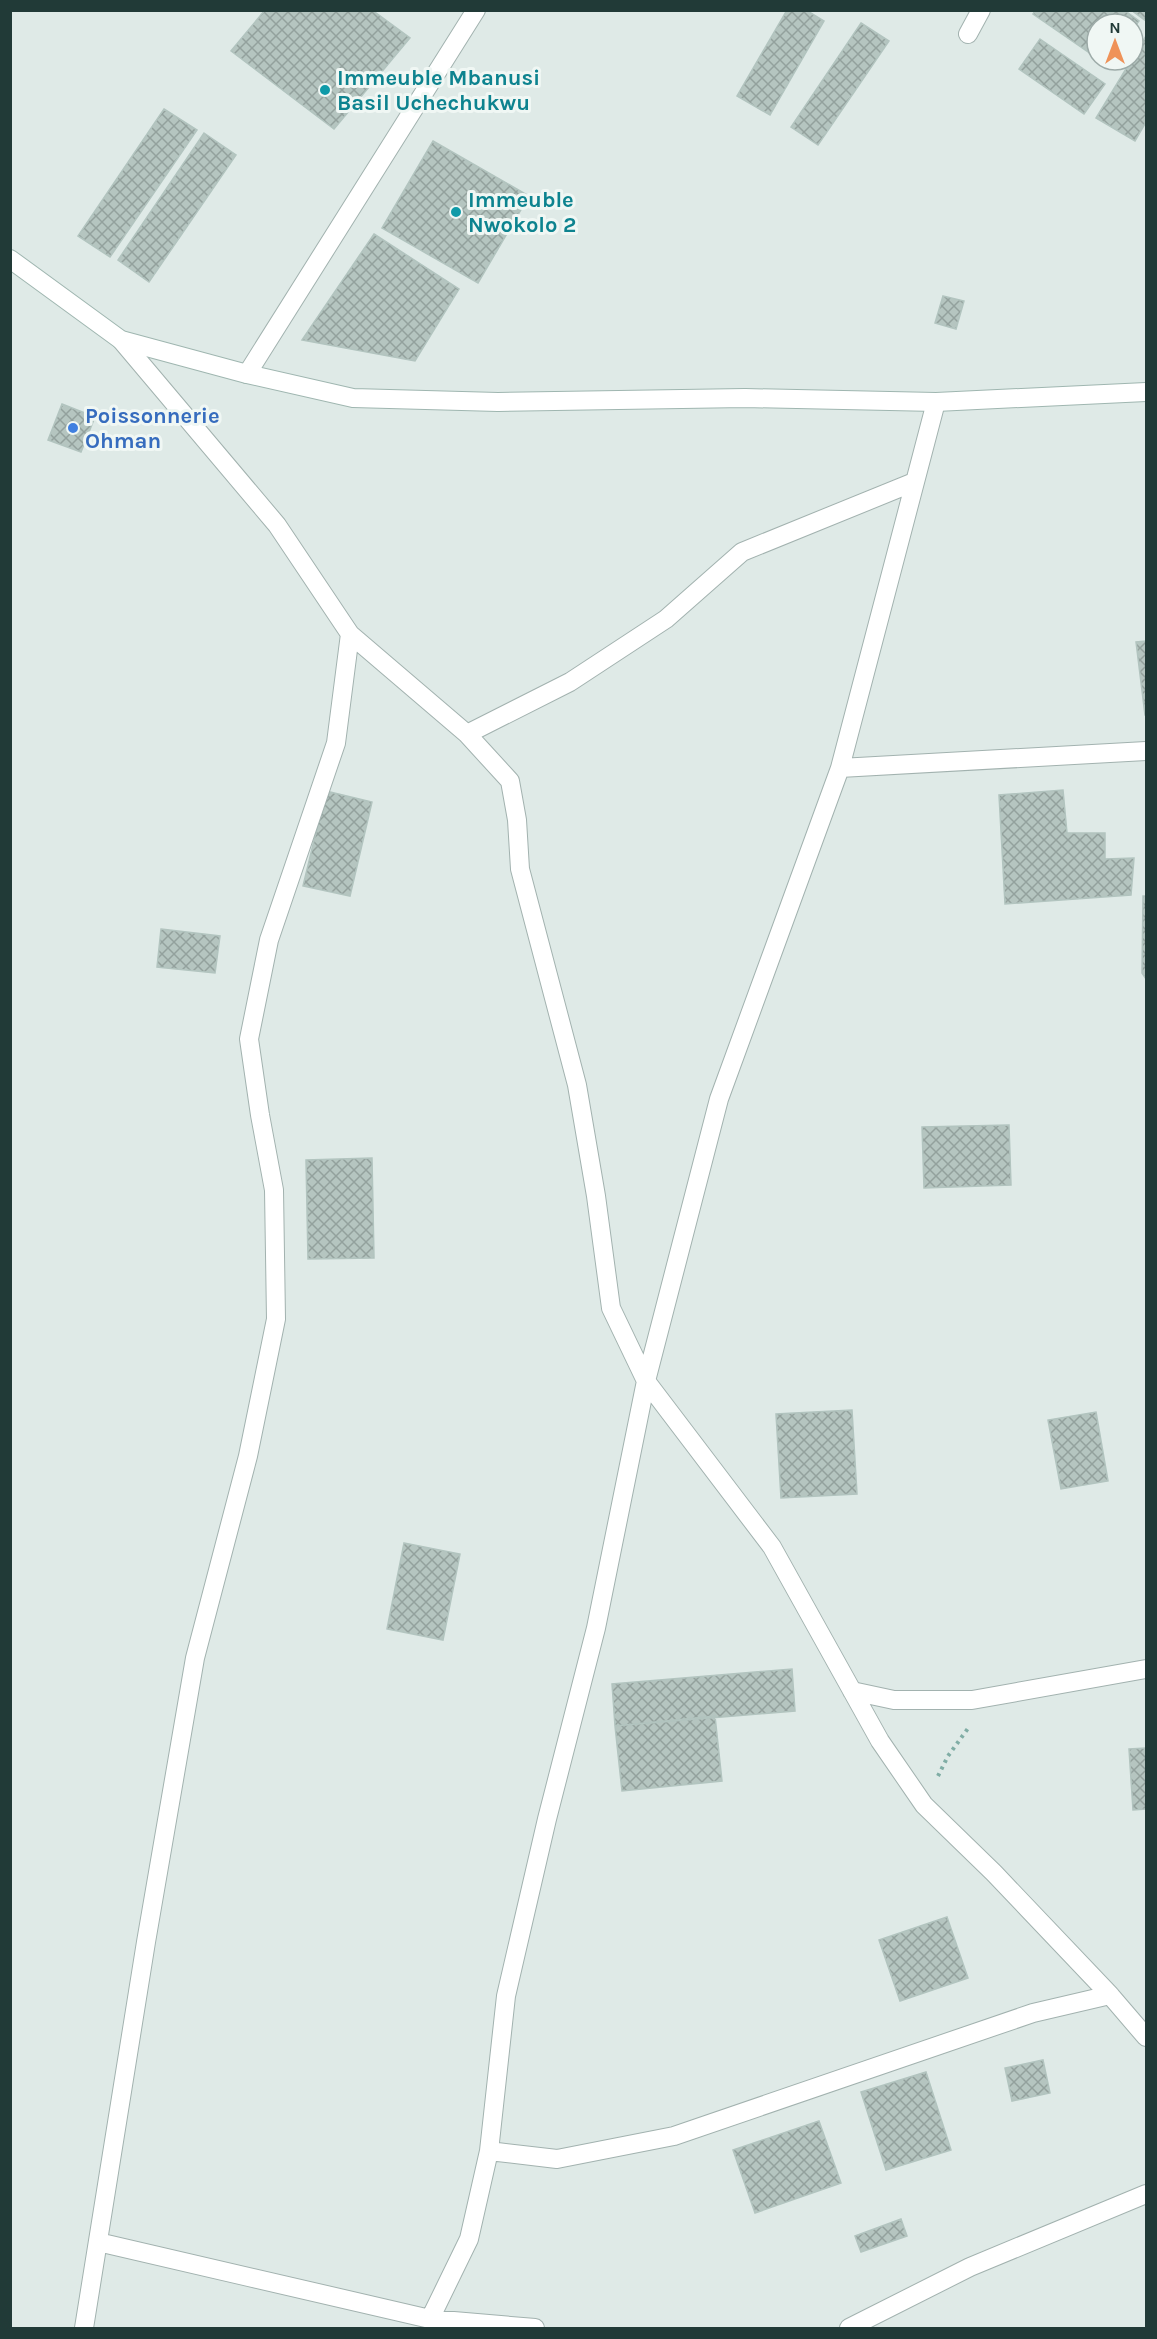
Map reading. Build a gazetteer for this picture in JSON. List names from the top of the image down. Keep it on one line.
{"places":["Immeuble Mbanusi Basil Uchechukwu","Immeuble Nwokolo 2","Poissonnerie Ohman"],"north":"top"}
